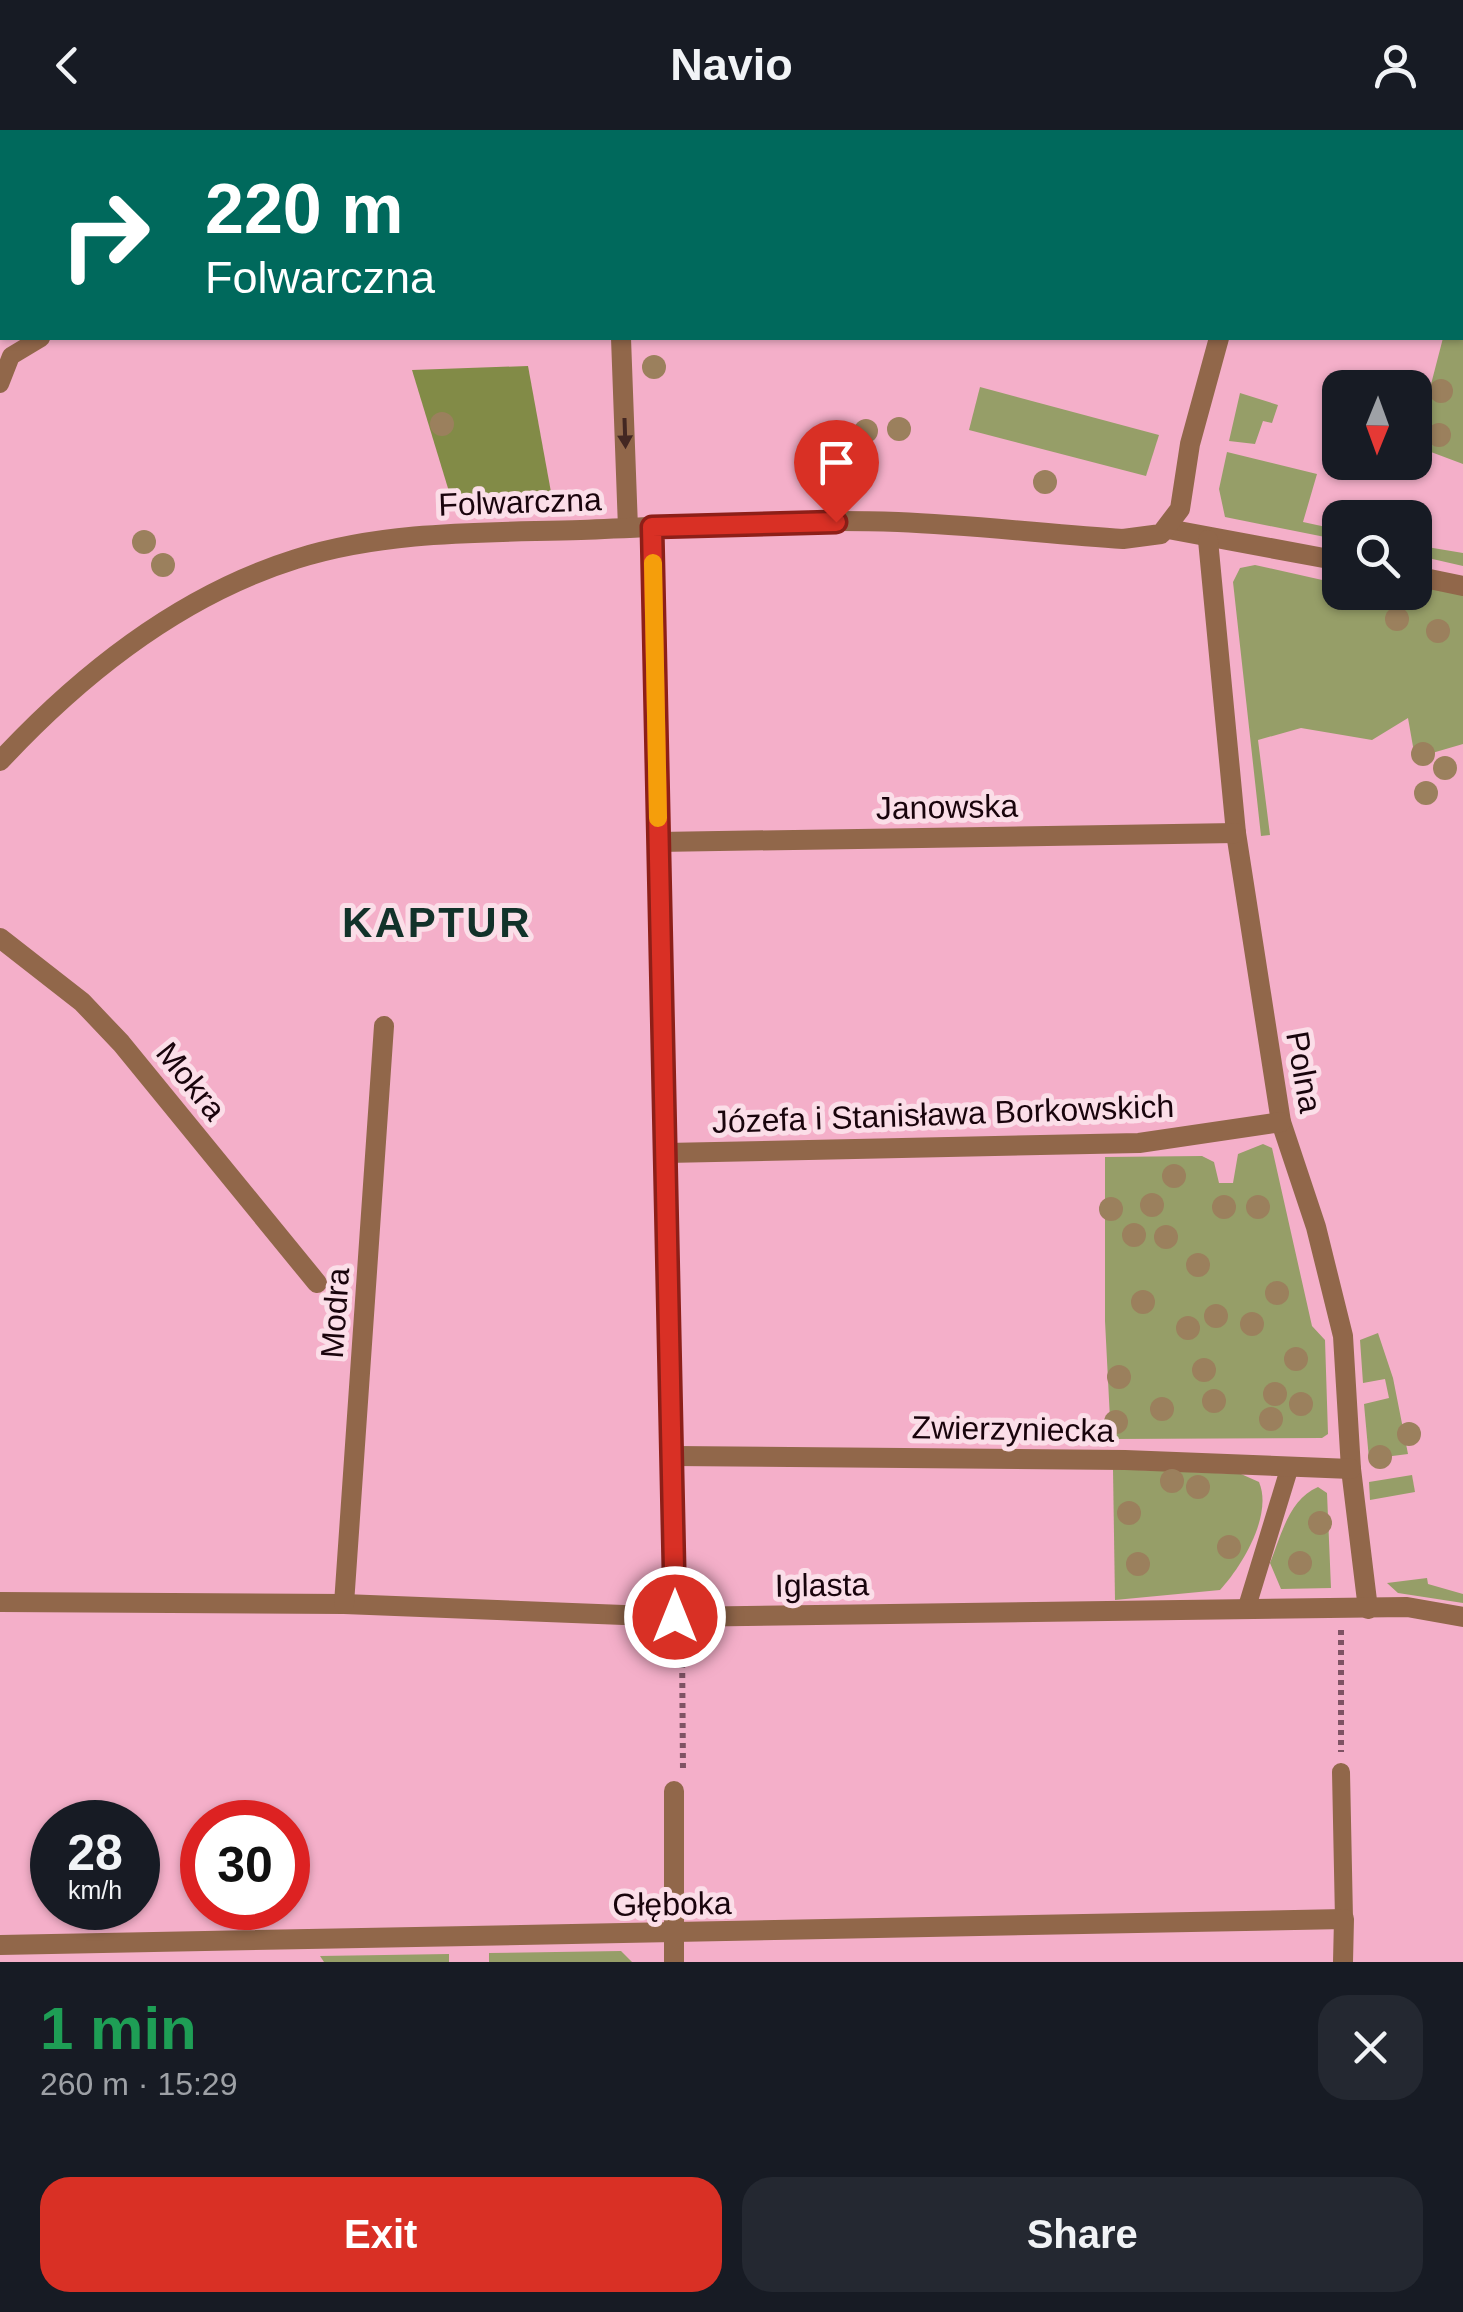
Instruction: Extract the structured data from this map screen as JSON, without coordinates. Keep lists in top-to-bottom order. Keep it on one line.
{"streets":{"street":["Folwarczna","Janowska","Polna","Mokra","Józefa i Stanisława Borkowskich","Modra","Zwierzyniecka","Iglasta","Głęboka"]},"crossings":[["Janowska","Polna"],["Polna","Józefa i Stanisława Borkowskich"],["Polna","Zwierzyniecka"],["Polna","Iglasta"],["Modra","Iglasta"]],"districts":["KAPTUR"],"north":"bottom","page":{"header":"Navio","turn":["220 m","Folwarczna"],"speed":"28 km/h","limit":"30","heading":["1 min","260 m · 15:29"],"buttons":["Exit","Share"]}}
